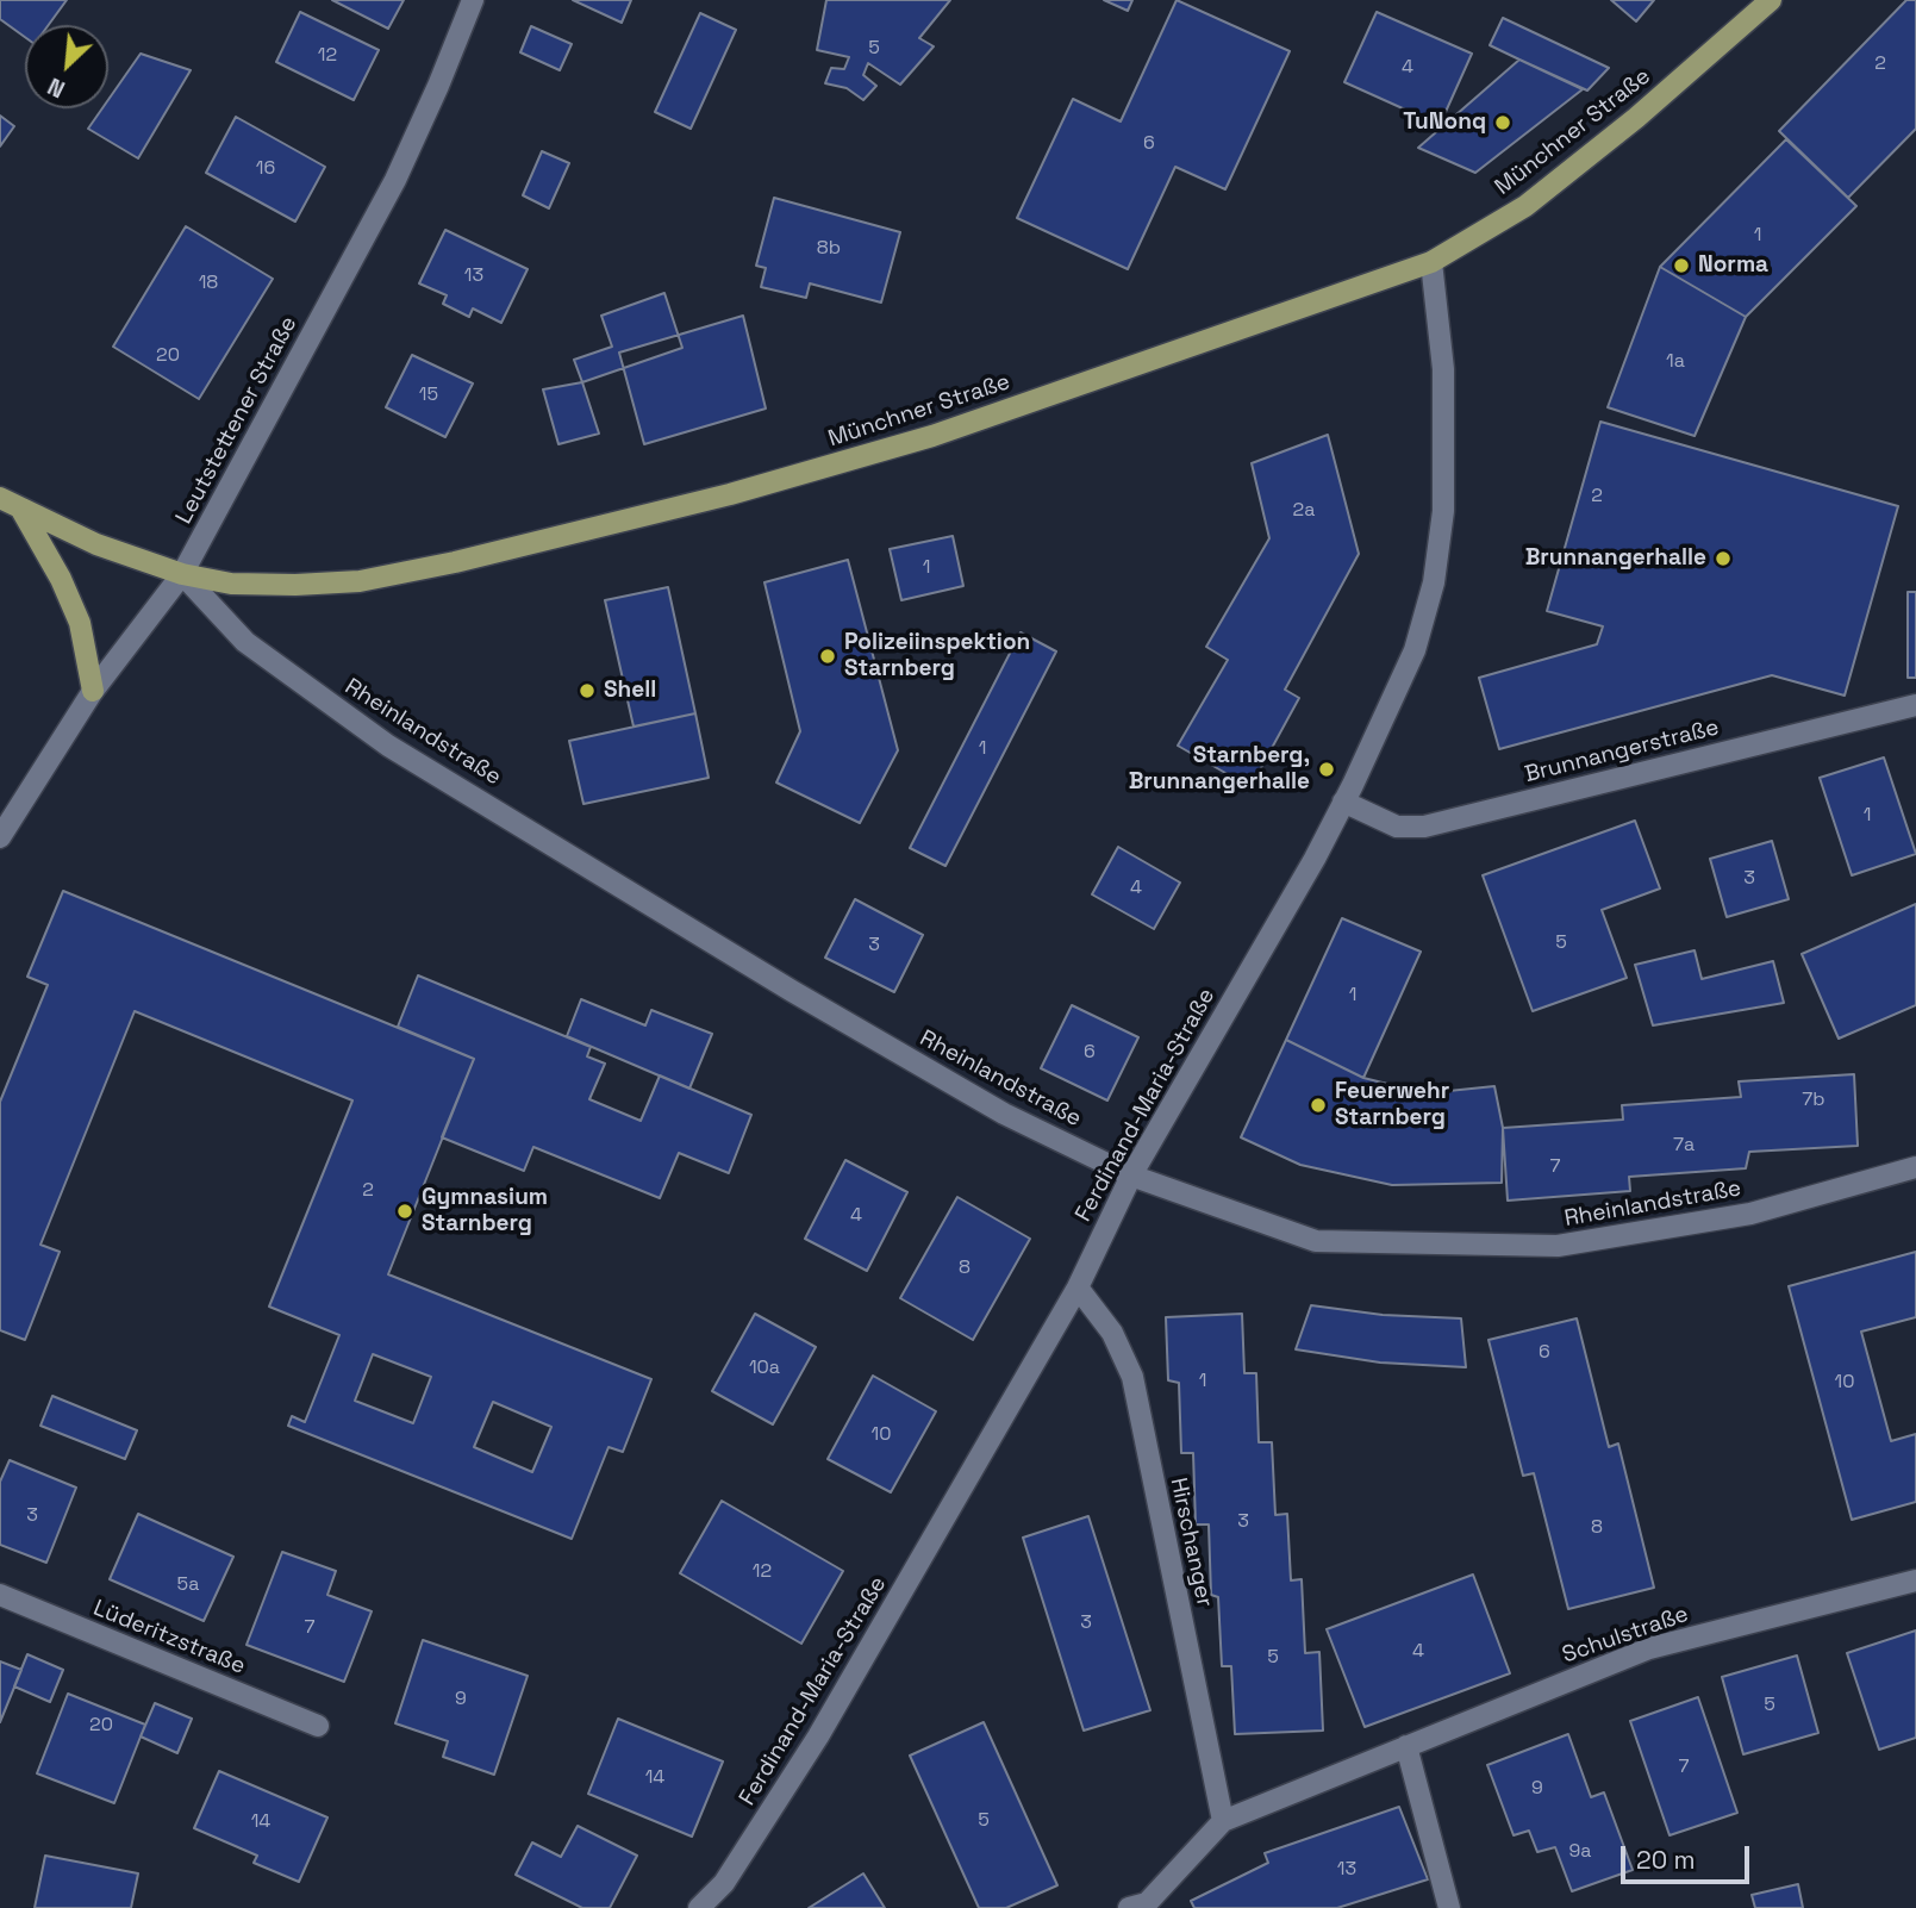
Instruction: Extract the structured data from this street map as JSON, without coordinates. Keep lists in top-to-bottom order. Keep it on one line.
{"streets":{"main road":["Münchner Straße"],"street":["Leutstettener Straße","Rheinlandstraße","Brunnangerstraße","Ferdinand-Maria-Straße","Hirschanger","Schulstraße","Lüderitzstraße"]},"crossings":[["Münchner Straße","Leutstettener Straße"],["Münchner Straße","Rheinlandstraße"],["Münchner Straße","Ferdinand-Maria-Straße"],["Leutstettener Straße","Rheinlandstraße"],["Rheinlandstraße","Ferdinand-Maria-Straße"],["Brunnangerstraße","Ferdinand-Maria-Straße"],["Ferdinand-Maria-Straße","Hirschanger"],["Hirschanger","Schulstraße"]],"places":["TuNonq","Norma","Brunnangerhalle","Polizeiinspektion Starnberg","Shell","Starnberg, Brunnangerhalle","Feuerwehr Starnberg","Gymnasium Starnberg"],"house_numbers":["5","12","2","4","6","16","1","8b","13","18","20","1a","15","2","2a","1","1","1","3","4","5","3","1","6","7b","7a","7","2","4","8","6","10a","1","10","10","3","3","8","12","5a","3","7","4","5","9","5","20","7","14","9","5","14","9a","13"],"scale_bar":"20 m","north":"bottom left"}
